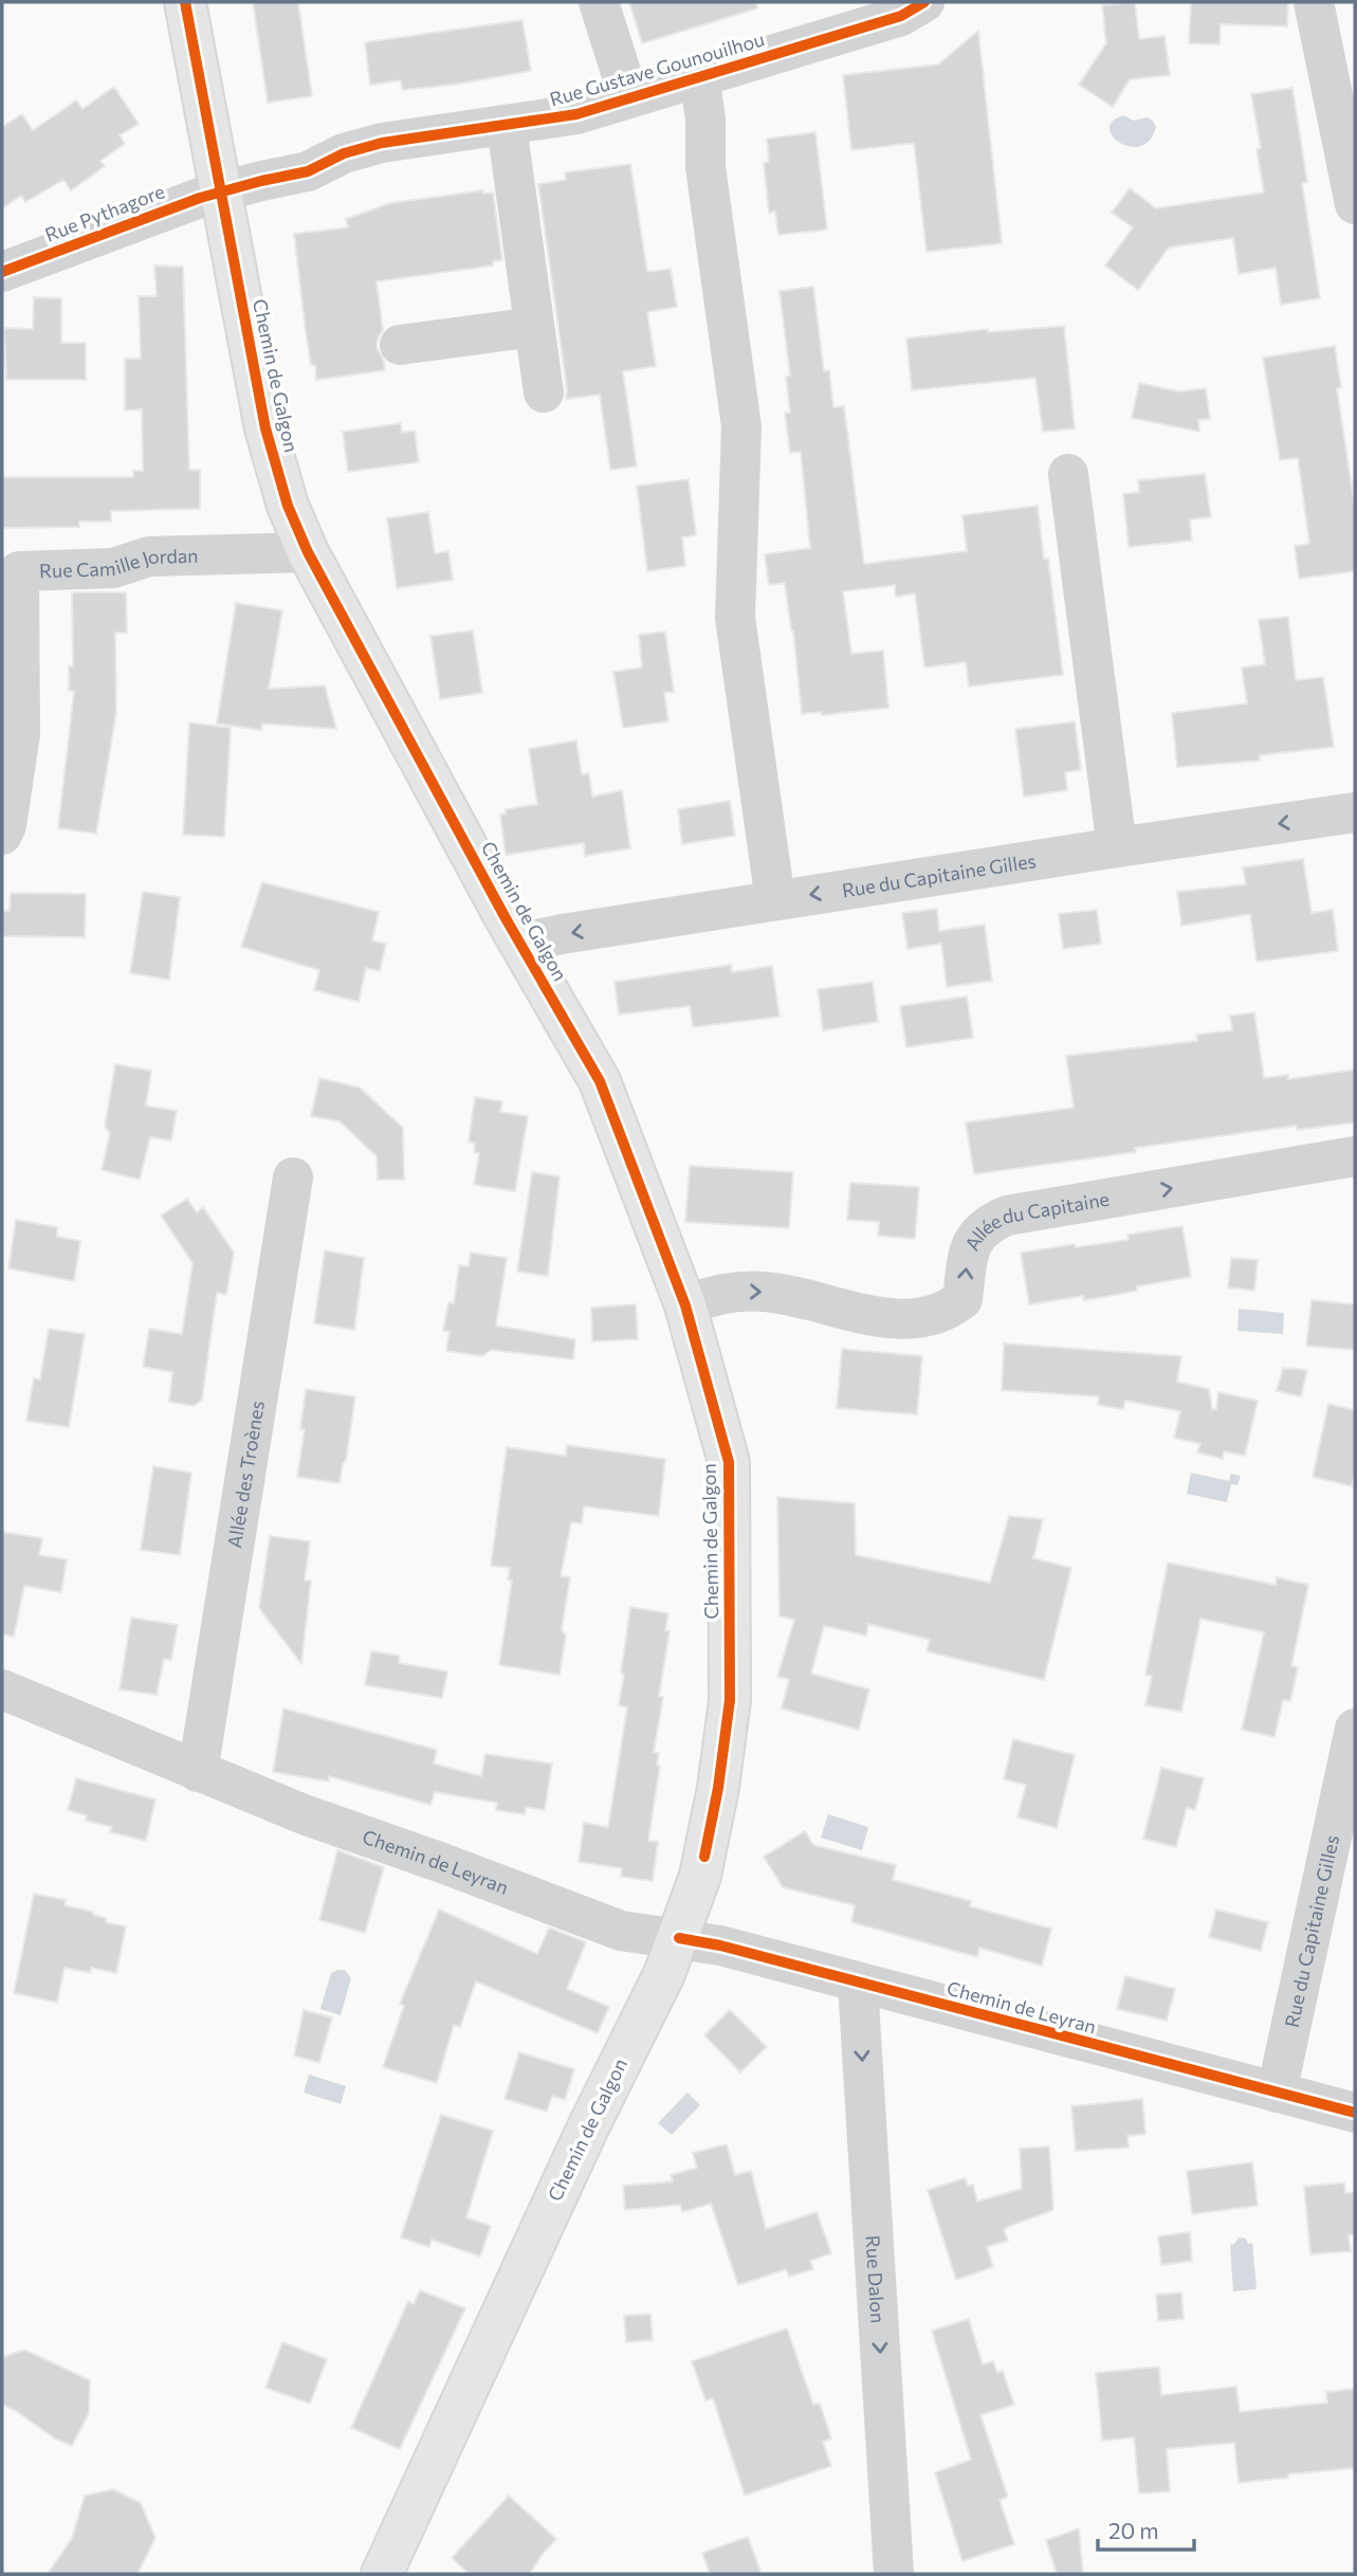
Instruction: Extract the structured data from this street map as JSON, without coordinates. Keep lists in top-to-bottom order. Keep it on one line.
{"streets":{"main road":["Chemin de Galgon"],"street":["Rue Gustave Gounouilhou","Rue Pythagore","Rue Camille Jordan","Rue du Capitaine Gilles","Allée du Capitaine","Allée des Troènes","Chemin de Leyran","Rue Dalon"]},"crossings":[["Rue Gustave Gounouilhou","Rue Pythagore"],["Rue Gustave Gounouilhou","Chemin de Galgon"],["Rue Pythagore","Chemin de Galgon"],["Chemin de Galgon","Rue Camille Jordan"],["Chemin de Galgon","Rue du Capitaine Gilles"],["Chemin de Galgon","Allée du Capitaine"],["Chemin de Galgon","Chemin de Leyran"],["Rue du Capitaine Gilles","Chemin de Leyran"],["Allée des Troènes","Chemin de Leyran"],["Chemin de Leyran","Rue Dalon"]],"one_way":["Rue du Capitaine Gilles","Allée du Capitaine","Rue Dalon"],"scale_bar":"20 m"}
